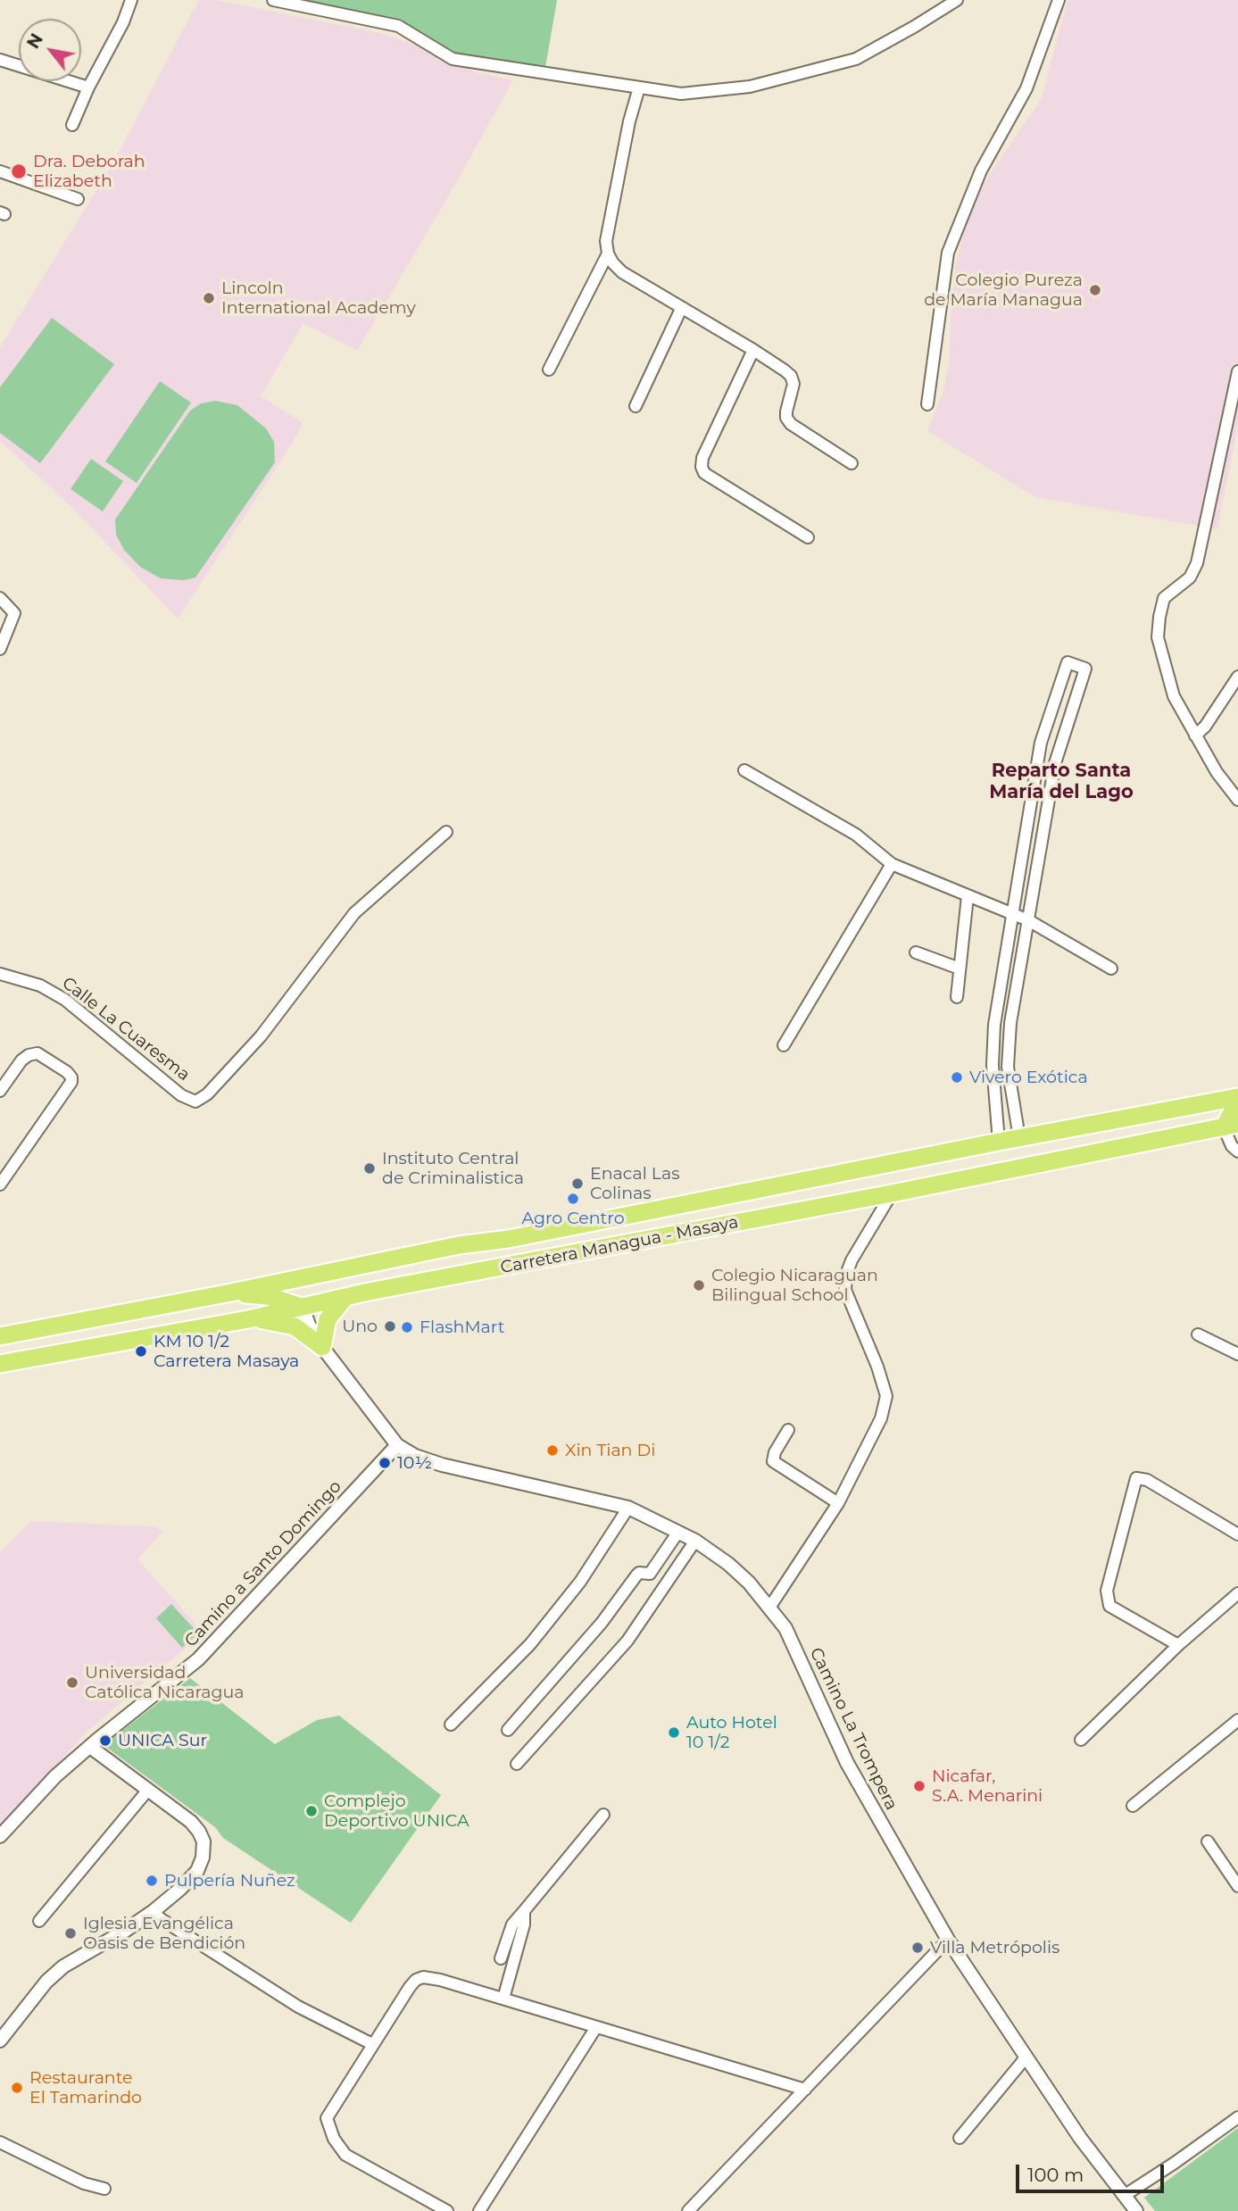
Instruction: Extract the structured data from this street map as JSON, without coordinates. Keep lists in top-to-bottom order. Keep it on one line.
{"streets":{"highway":["Carretera Managua - Masaya"],"street":["Calle La Cuaresma","Camino a Santo Domingo","Camino La Trompera"]},"crossings":[["Camino a Santo Domingo","Camino La Trompera"]],"districts":["Reparto Santa María del Lago"],"places":["Dra. Deborah Elizabeth","Colegio Pureza de María Managua","Lincoln International Academy","Vivero Exótica","Instituto Central de Criminalistica","Enacal Las Colinas","Agro Centro","Colegio Nicaraguan Bilingual School","Uno","FlashMart","KM 10 1/2 Carretera Masaya","Xin Tian Di","10½","Universidad Católica Nicaragua","Auto Hotel 10 1/2","UNICA Sur","Nicafar, S.A. Menarini","Complejo Deportivo UNICA","Pulpería Nuñez","Iglesia Evangélica Oasis de Bendición","Villa Metrópolis","Restaurante El Tamarindo"],"scale_bar":"100 m","north":"top left"}
